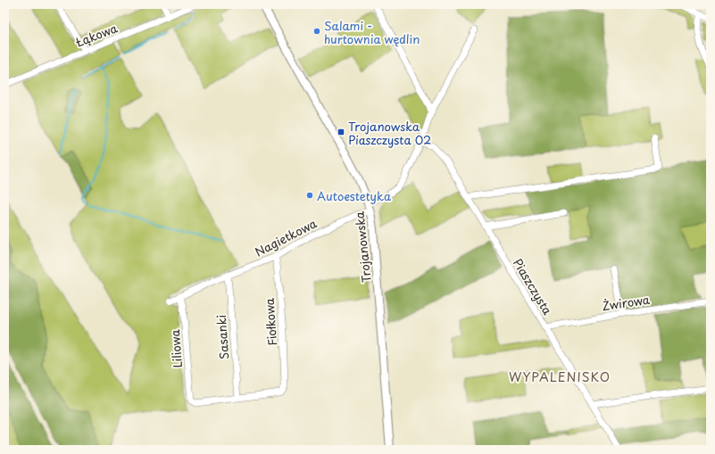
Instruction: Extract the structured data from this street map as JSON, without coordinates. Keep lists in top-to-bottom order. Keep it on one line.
{"streets":{"street":["Łąkowa","Nagietkowa","Trojanowska","Piaszczysta","Żwirowa","Fiołkowa","Sasanki","Liliowa"]},"crossings":[["Nagietkowa","Trojanowska"],["Nagietkowa","Fiołkowa"],["Nagietkowa","Sasanki"],["Nagietkowa","Liliowa"],["Piaszczysta","Żwirowa"],["Fiołkowa","Sasanki"],["Fiołkowa","Liliowa"],["Sasanki","Liliowa"]],"districts":["WYPALENISKO"],"places":{"other":["Salami - hurtownia wędlin","Autoestetyka"],"transit":["Trojanowska Piaszczysta 02"]}}
